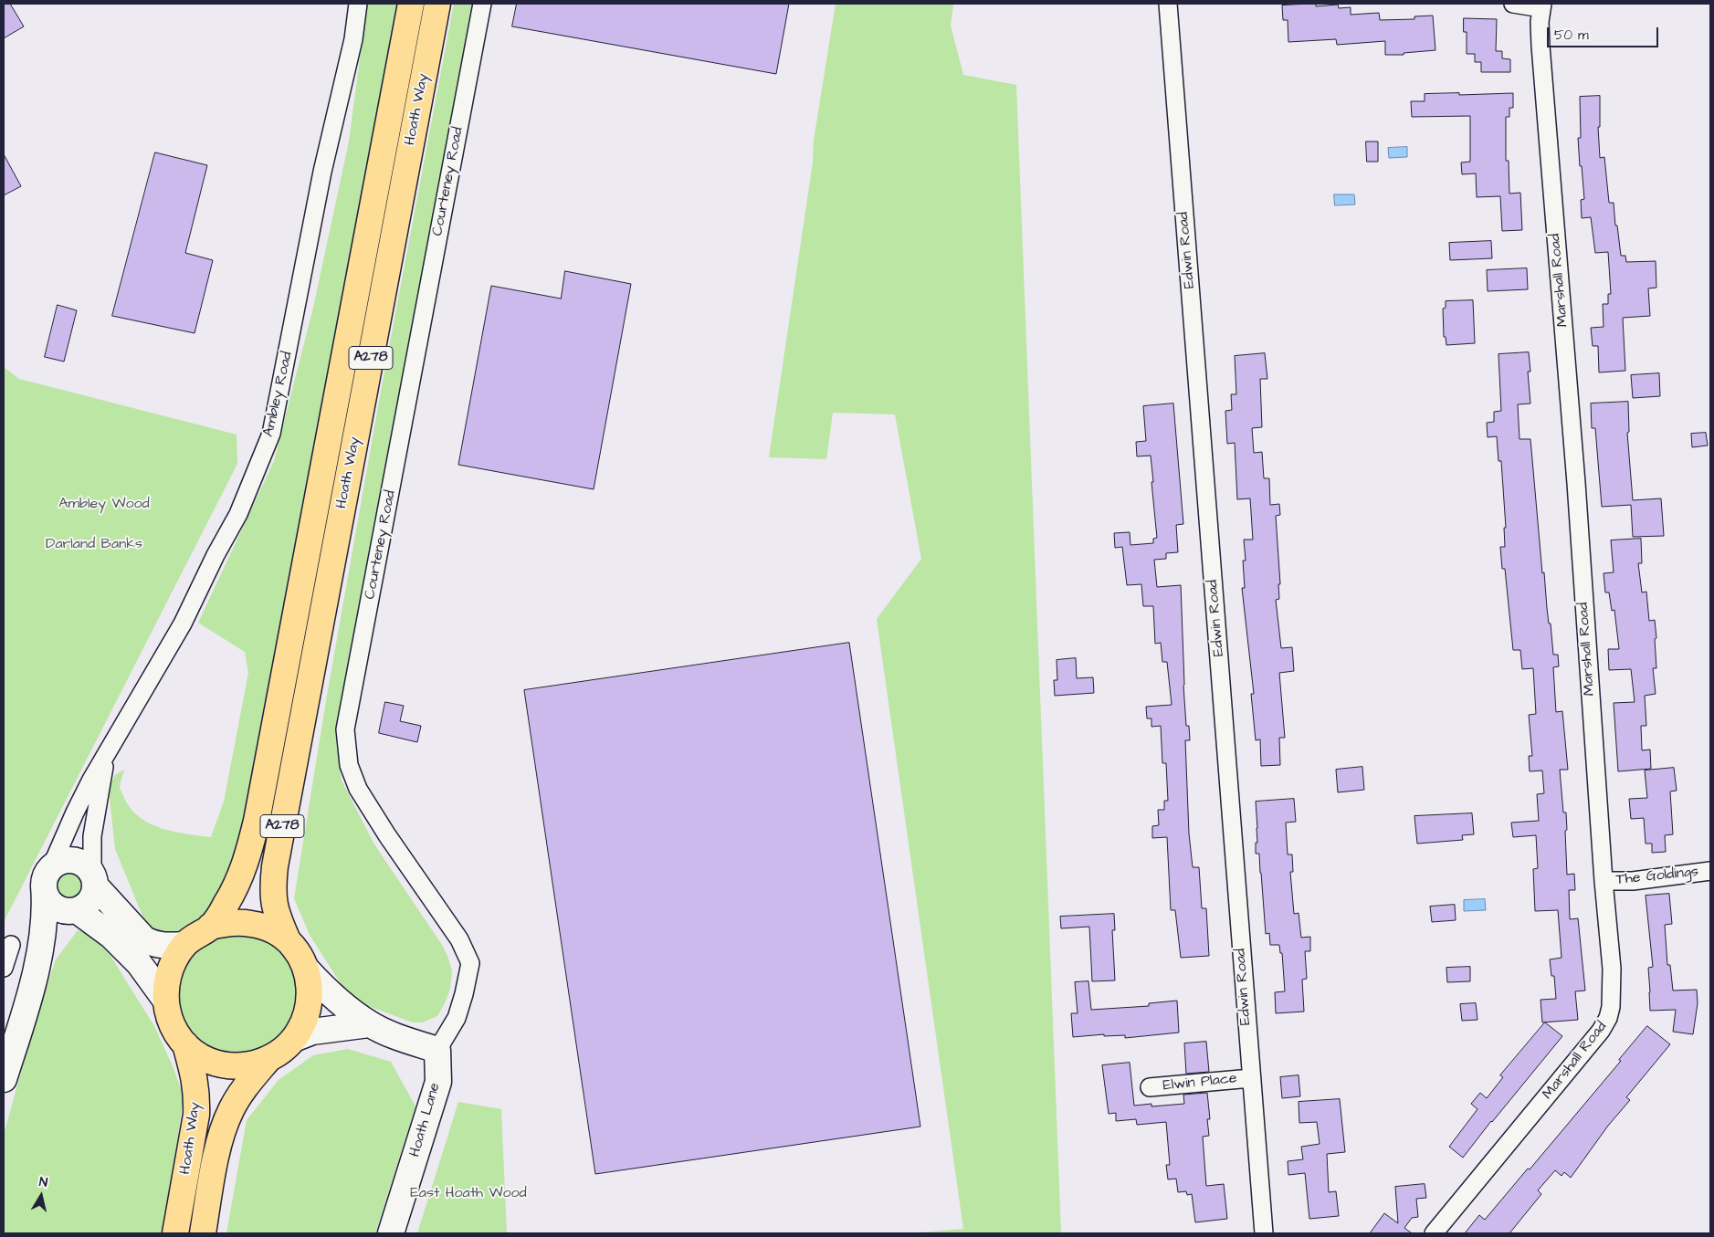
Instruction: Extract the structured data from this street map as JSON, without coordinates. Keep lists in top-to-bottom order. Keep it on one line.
{"streets":{"main road":["Hoath Way","A278"],"street":["Courteney Road","Edwin Road","Marshall Road","Ambley Road","The Goldings","Elwin Place","Hoath Lane"]},"crossings":[["Courteney Road","Hoath Lane"],["Edwin Road","Elwin Place"],["Marshall Road","The Goldings"]],"parks":["Ambley Wood","Darland Banks","East Hoath Wood"],"scale_bar":"50 m","north":"top"}
